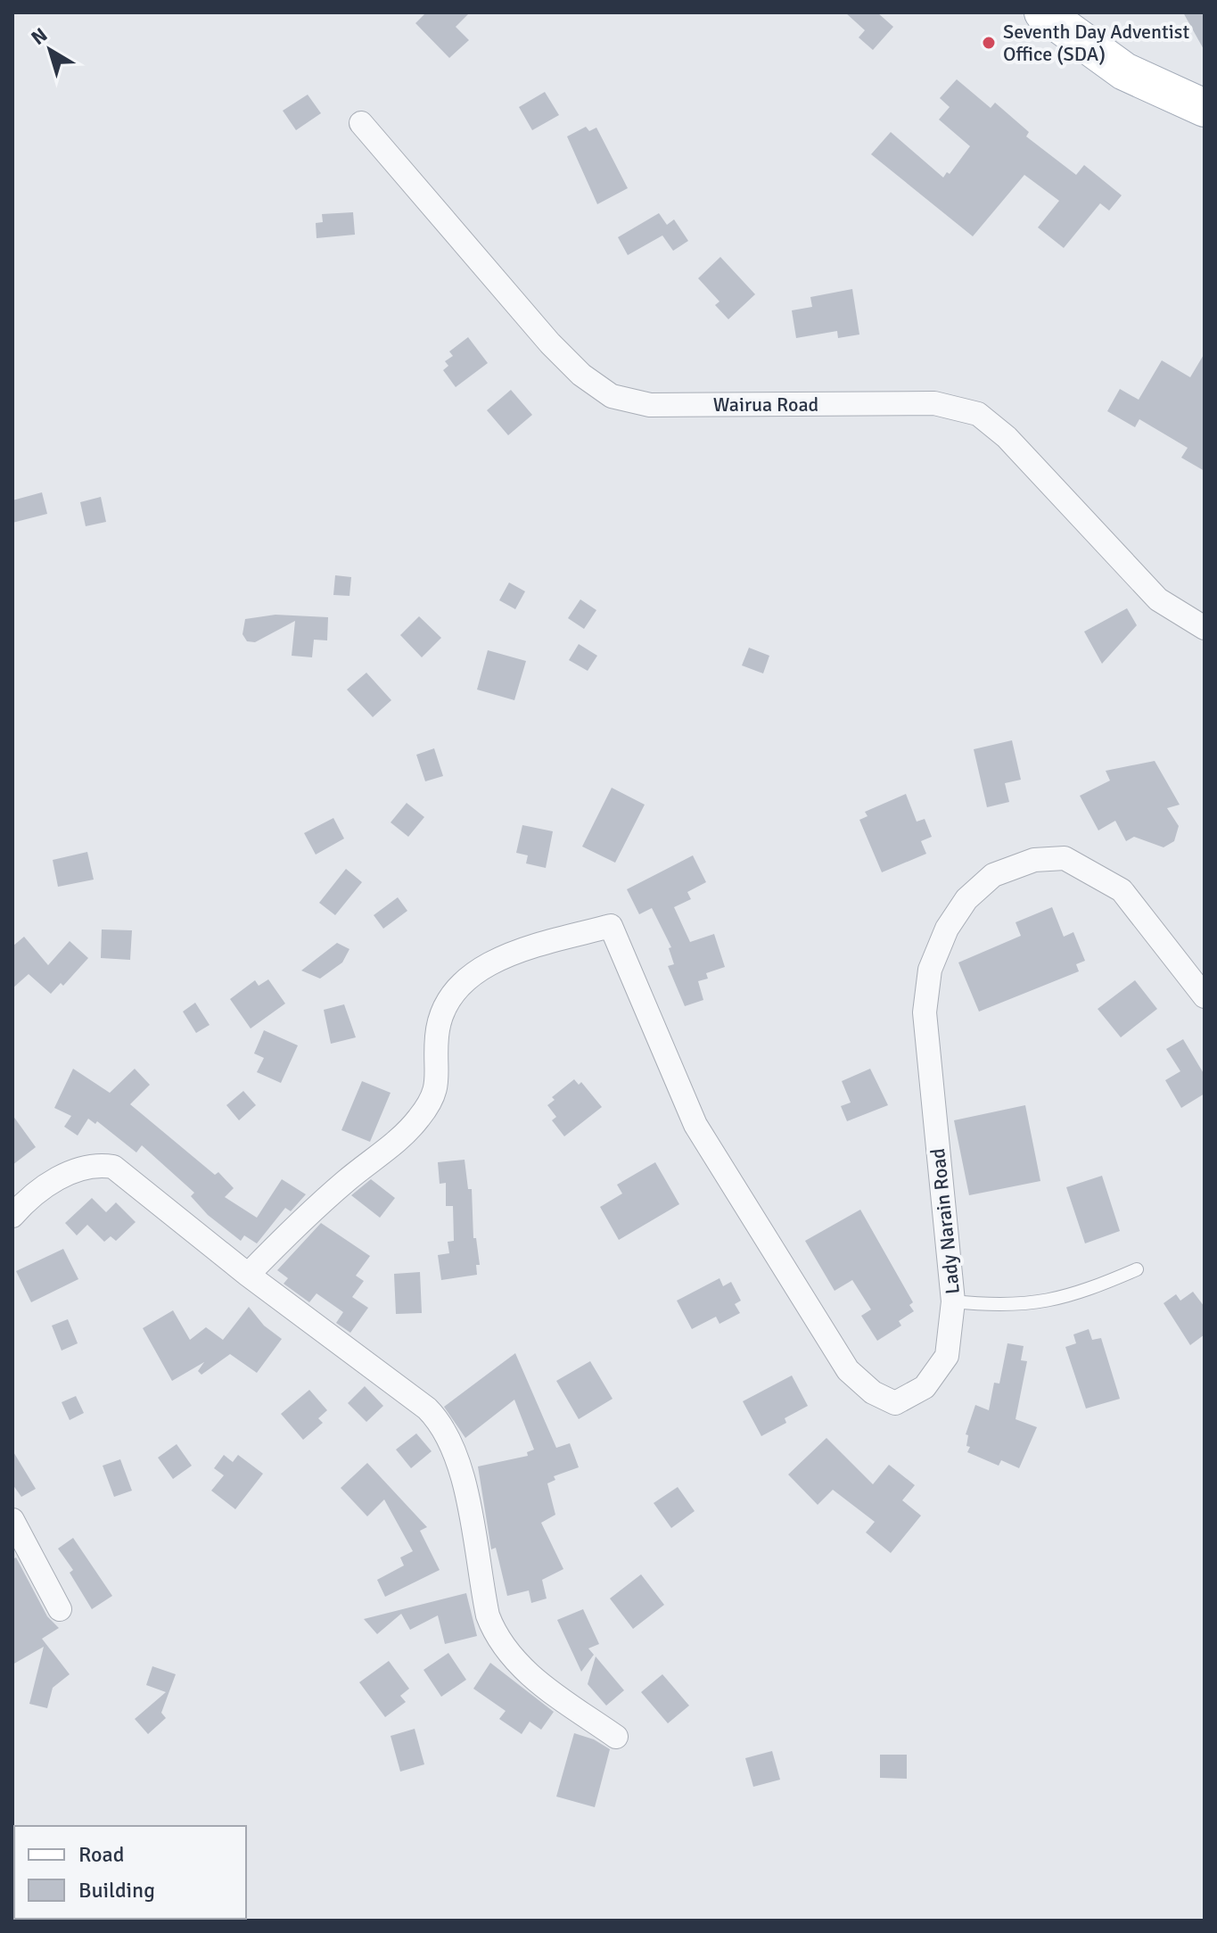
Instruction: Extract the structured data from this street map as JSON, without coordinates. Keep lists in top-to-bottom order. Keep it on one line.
{"streets":{"street":["Wairua Road","Lady Narain Road"]},"places":["Seventh Day Adventist Office (SDA)"],"legend":["Road","Building"],"north":"top left"}
